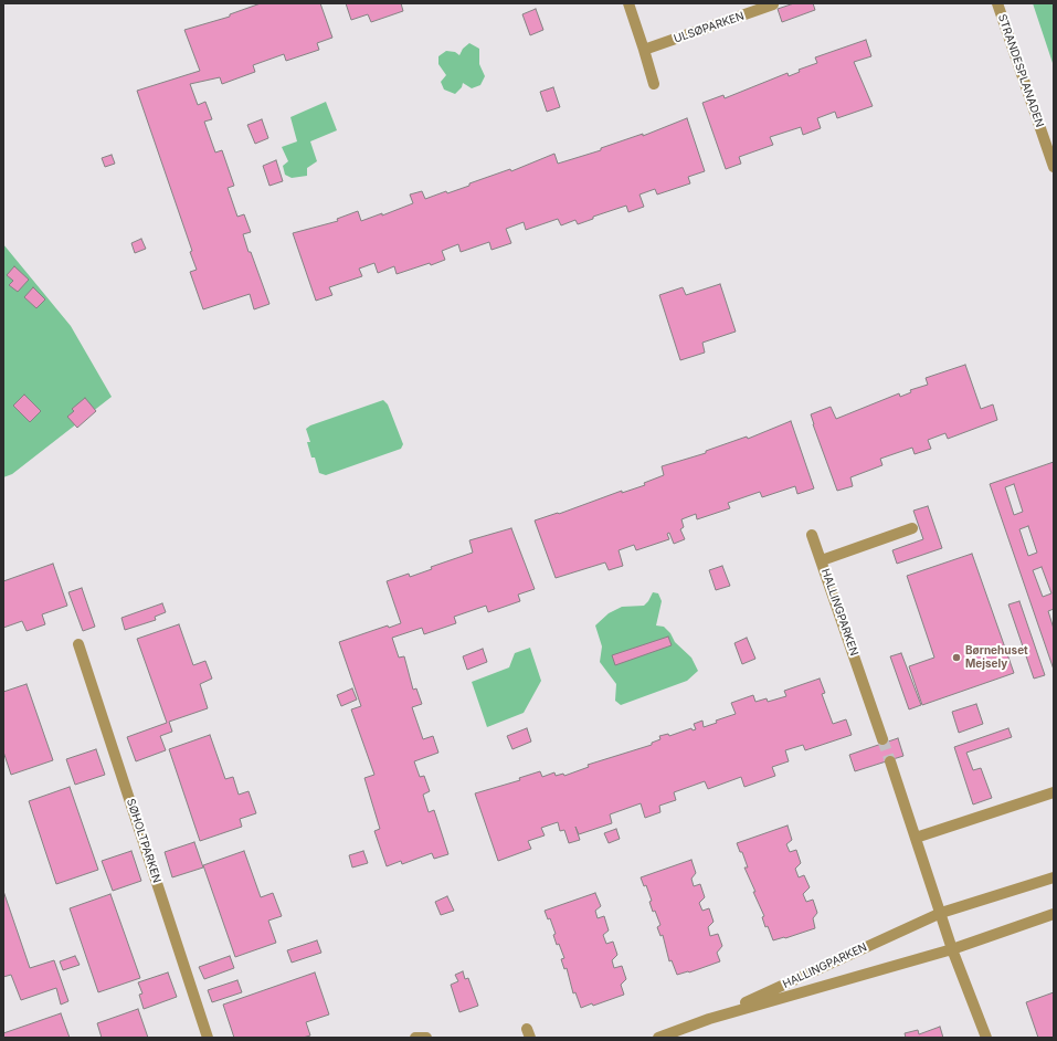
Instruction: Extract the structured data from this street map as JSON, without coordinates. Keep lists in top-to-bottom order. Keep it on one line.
{"streets":{"street":["ULSØPARKEN","STRANDESPLANADEN","HALLINGPARKEN","SØHOLTPARKEN"]},"places":["Børnehuset Mejsely"]}
